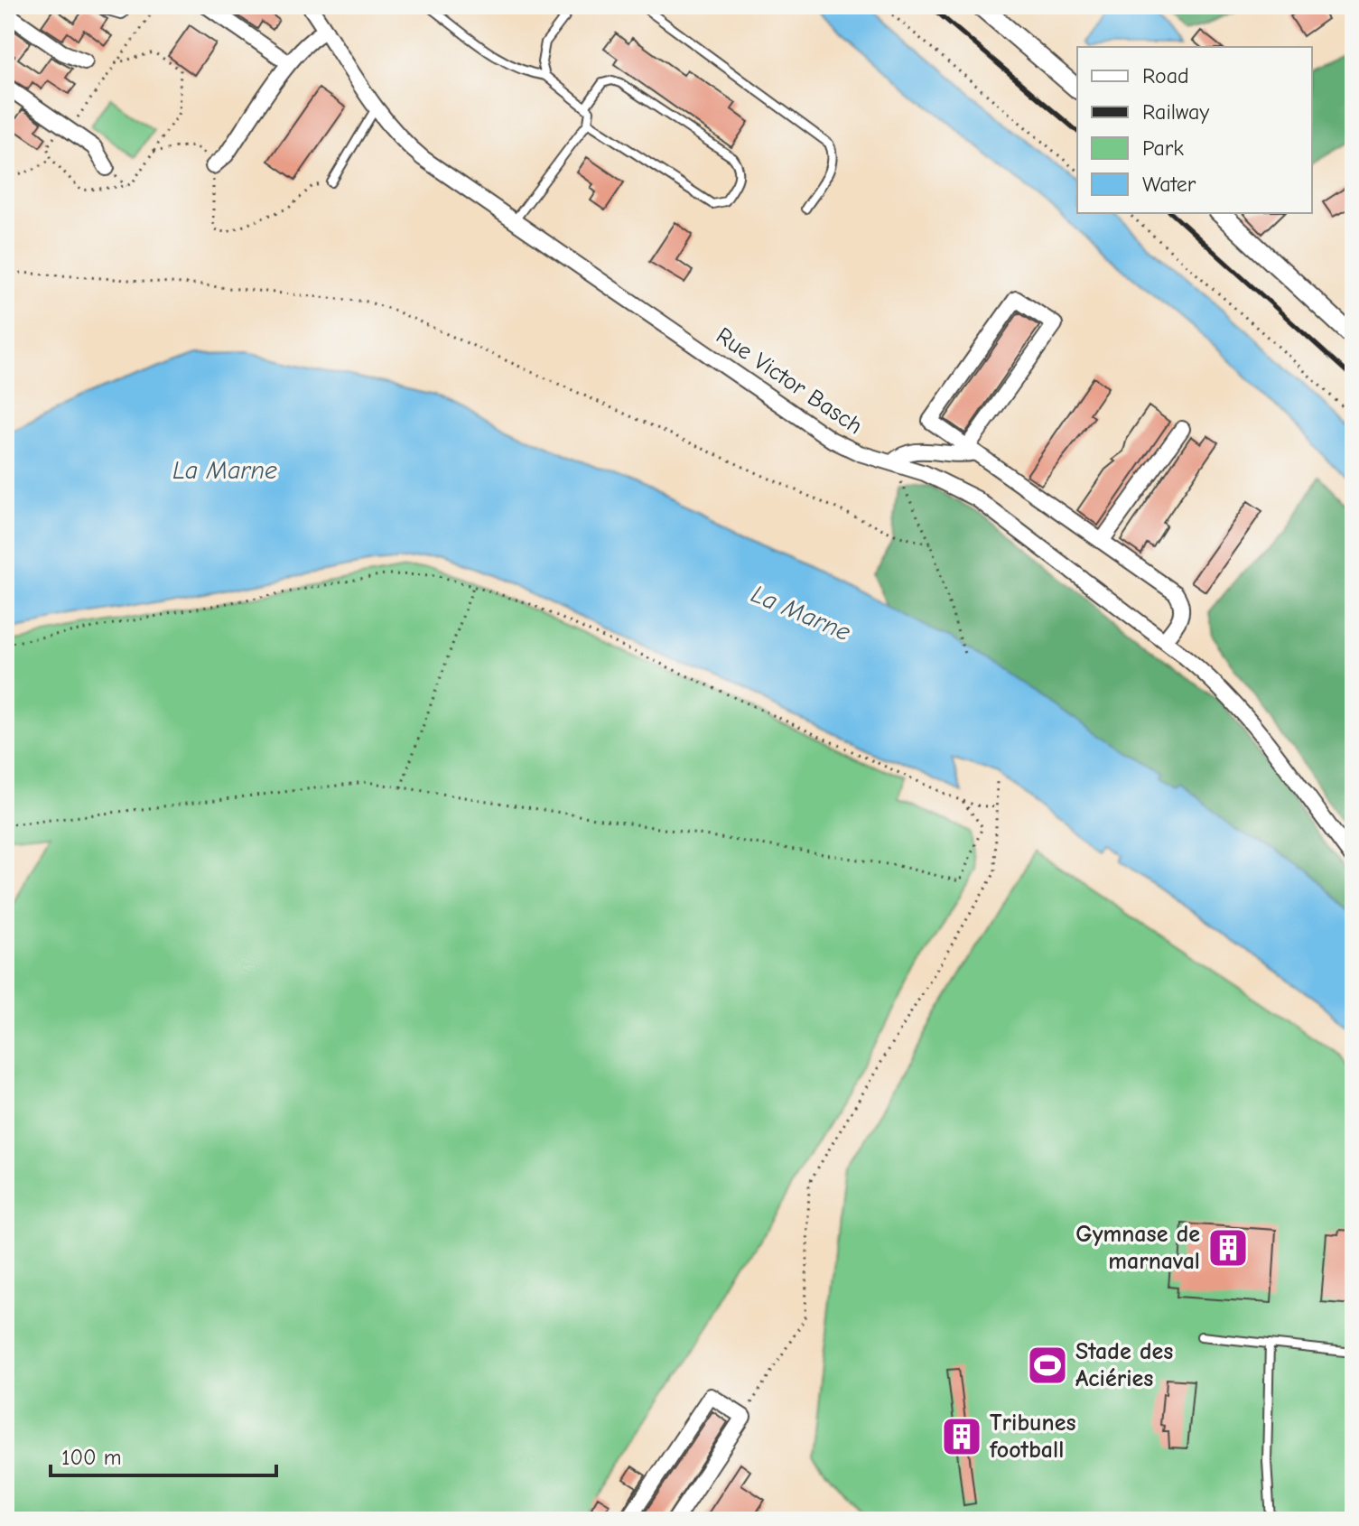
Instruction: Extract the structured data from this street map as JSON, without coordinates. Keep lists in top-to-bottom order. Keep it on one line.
{"streets":{"street":["Rue Victor Basch"]},"water":["La Marne"],"places":{"building":["Gymnase de marnaval","Tribunes football"],"sports":["Stade des Aciéries"]},"legend":["Road","Railway","Park","Water"],"scale_bar":"100 m"}
